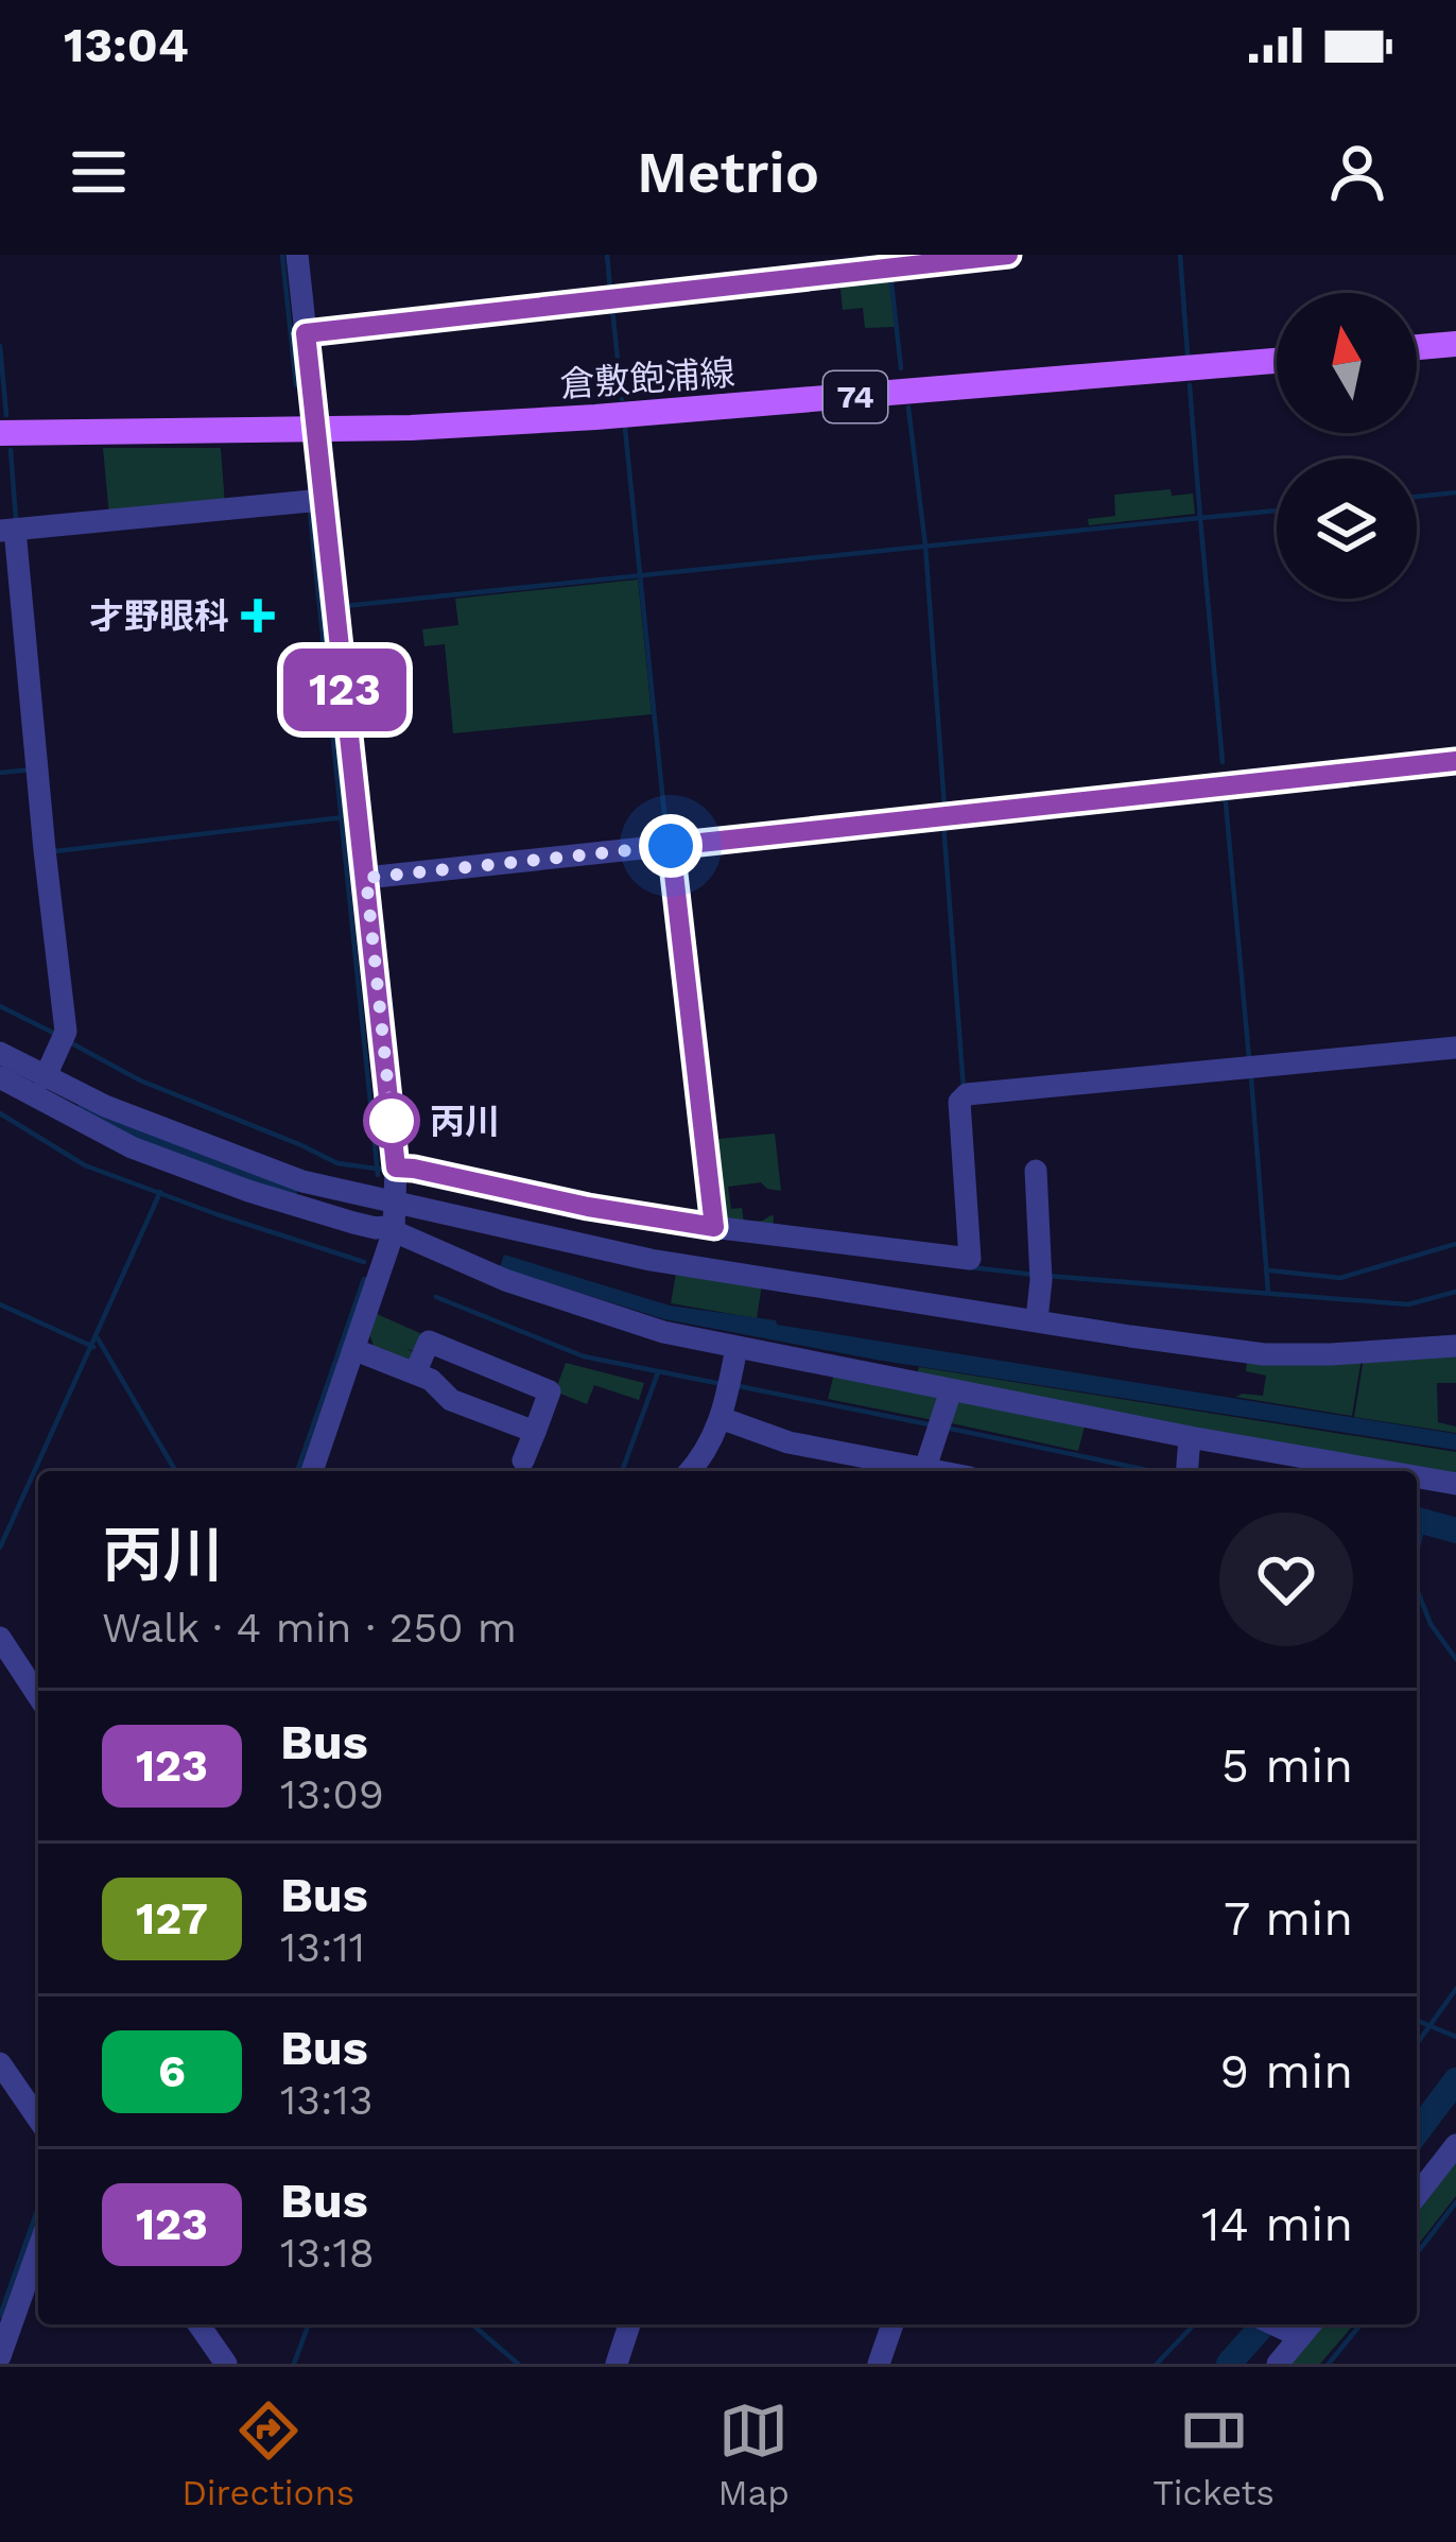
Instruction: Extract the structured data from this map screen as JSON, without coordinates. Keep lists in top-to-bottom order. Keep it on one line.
{"streets":{"main road":["倉敷飽浦線","74"]},"places":{"health":["才野眼科"],"other":["丙川"]},"lines":["bus line 123"],"north":"top","page":{"status":"13:04","header":"Metrio","on_map":"123","heading":["丙川","Walk · 4 min · 250 m"],"list":[{"mark":"123","name":"Bus","note":"13:09","value":"5 min"},{"mark":"127","name":"Bus","note":"13:11","value":"7 min"},{"mark":"6","name":"Bus","note":"13:13","value":"9 min"},{"mark":"123","name":"Bus","note":"13:18","value":"14 min"}],"tabs":["Directions","Map","Tickets"]}}
